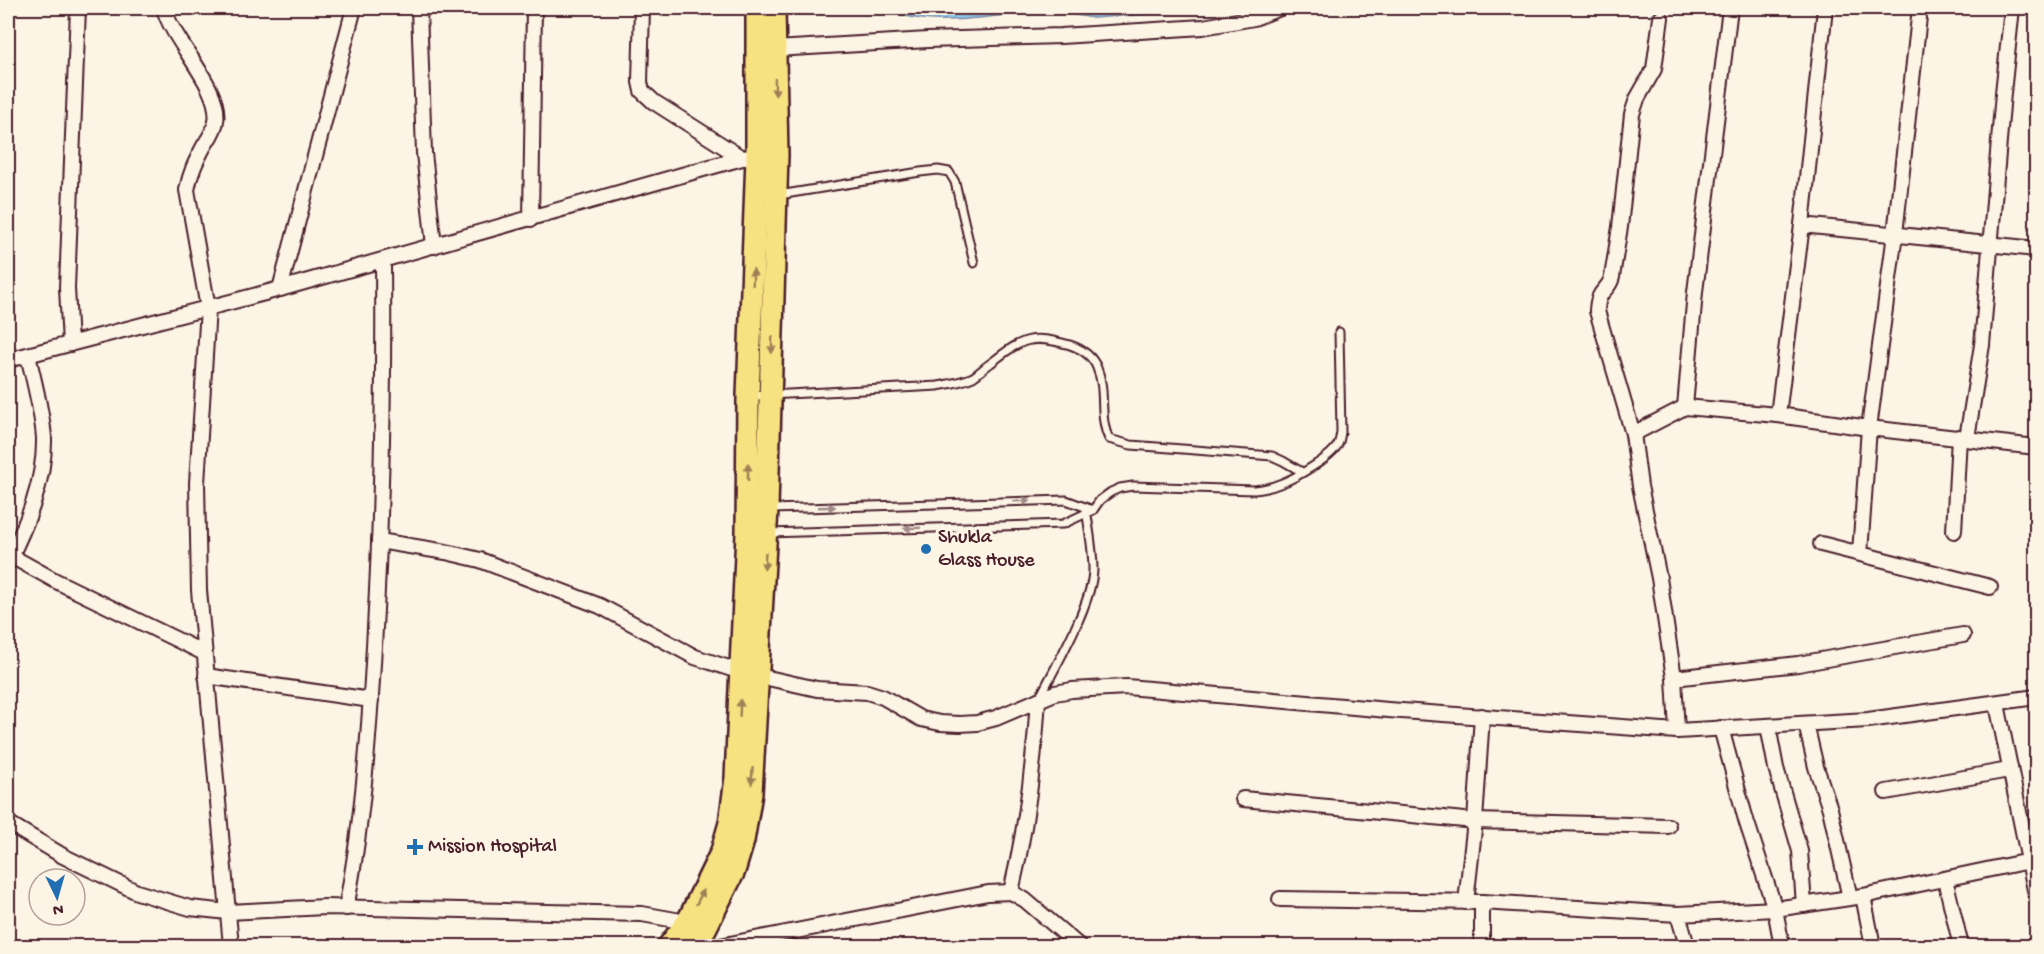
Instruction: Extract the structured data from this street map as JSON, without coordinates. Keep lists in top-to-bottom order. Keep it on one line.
{"places":{"other":["Shukla Glass House"],"health":["Mission Hospital"]},"north":"bottom"}
